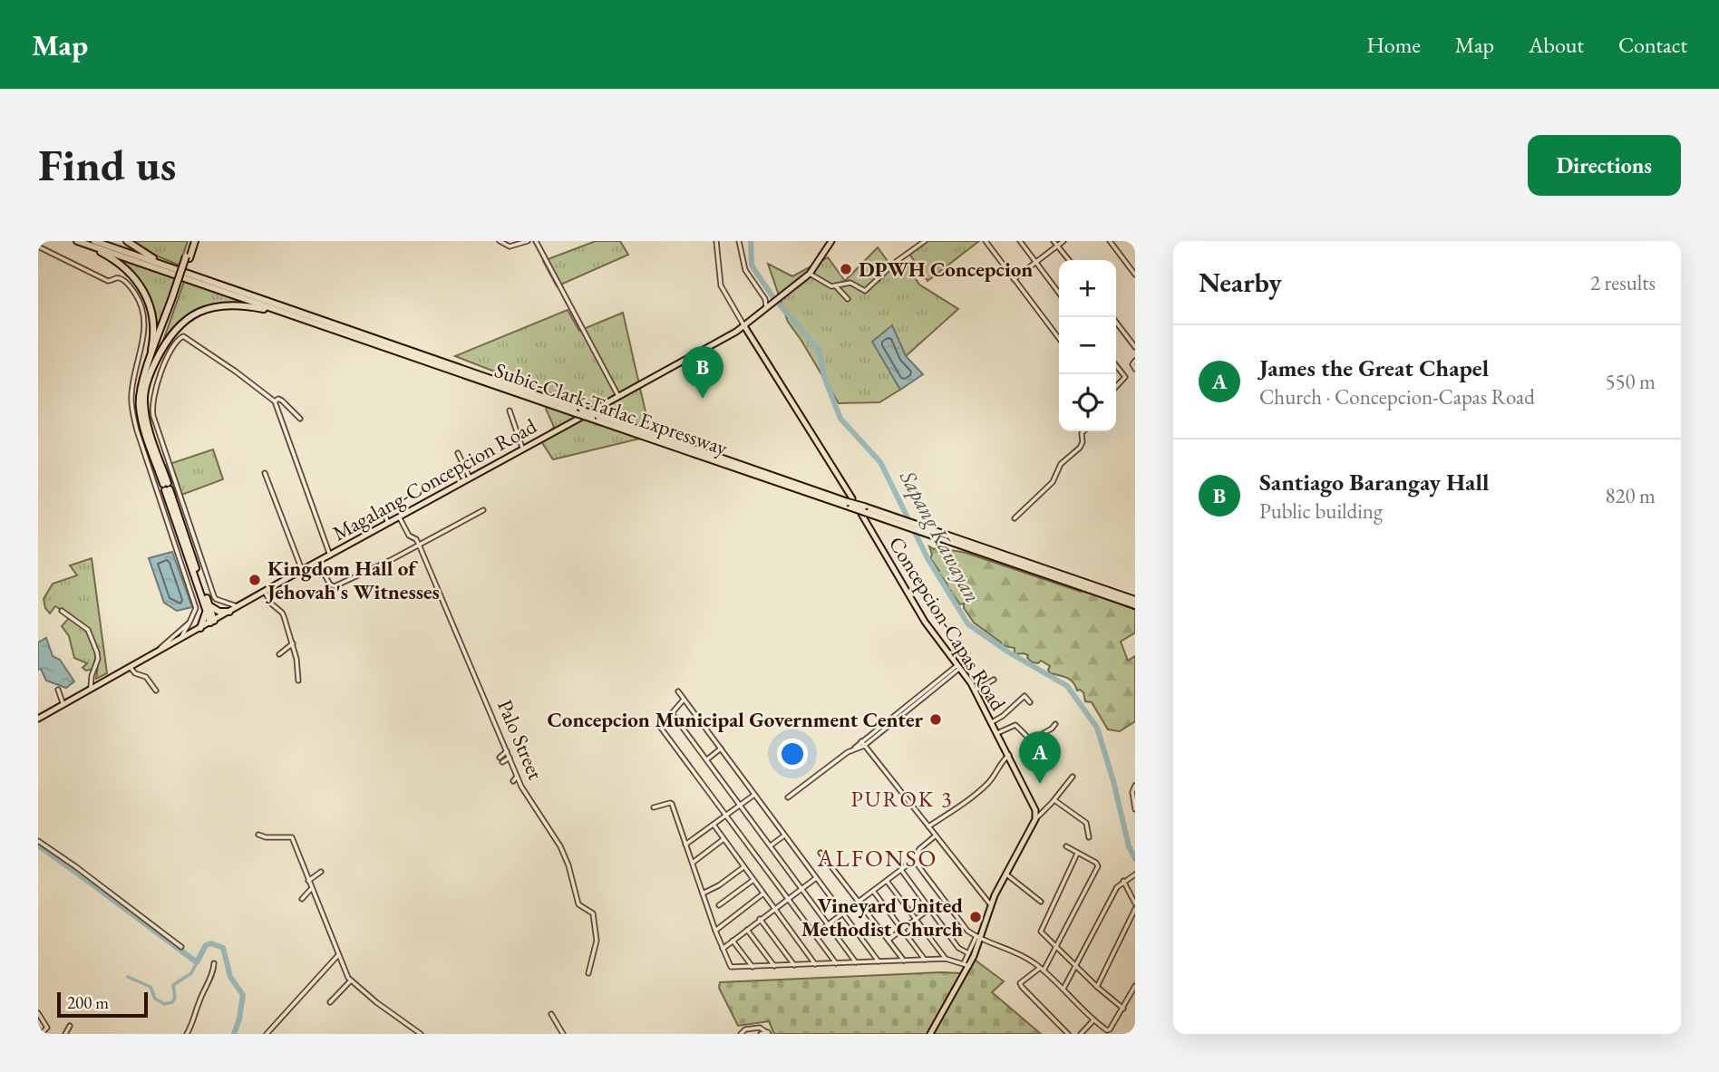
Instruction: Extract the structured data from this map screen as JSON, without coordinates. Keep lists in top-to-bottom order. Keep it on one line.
{"streets":{"highway":["Subic-Clark-Tarlac Expressway"],"main road":["Magalang-Concepcion Road","Concepcion-Capas Road"],"street":["Palo Street"]},"crossings":[["Subic-Clark-Tarlac Expressway","Magalang-Concepcion Road"],["Subic-Clark-Tarlac Expressway","Concepcion-Capas Road"],["Magalang-Concepcion Road","Palo Street"]],"districts":["PUROK 3","ALFONSO"],"water":["Sapang Kawayan"],"places":["DPWH Concepcion","Kingdom Hall of Jehovah's Witnesses","Concepcion Municipal Government Center","Vineyard United Methodist Church"],"scale_bar":"200 m","page":{"header":"Map","nav":["Home","Map","About","Contact"],"buttons":"Directions","title":"Find us","heading":["Nearby","2 results"],"map_buttons":["+","−"],"list":[{"mark":"A","name":"James the Great Chapel","note":"Church · Concepcion-Capas Road","value":"550 m"},{"mark":"B","name":"Santiago Barangay Hall","note":"Public building","value":"820 m"}],"pins":["B","A"],"scale":"200 m"}}
